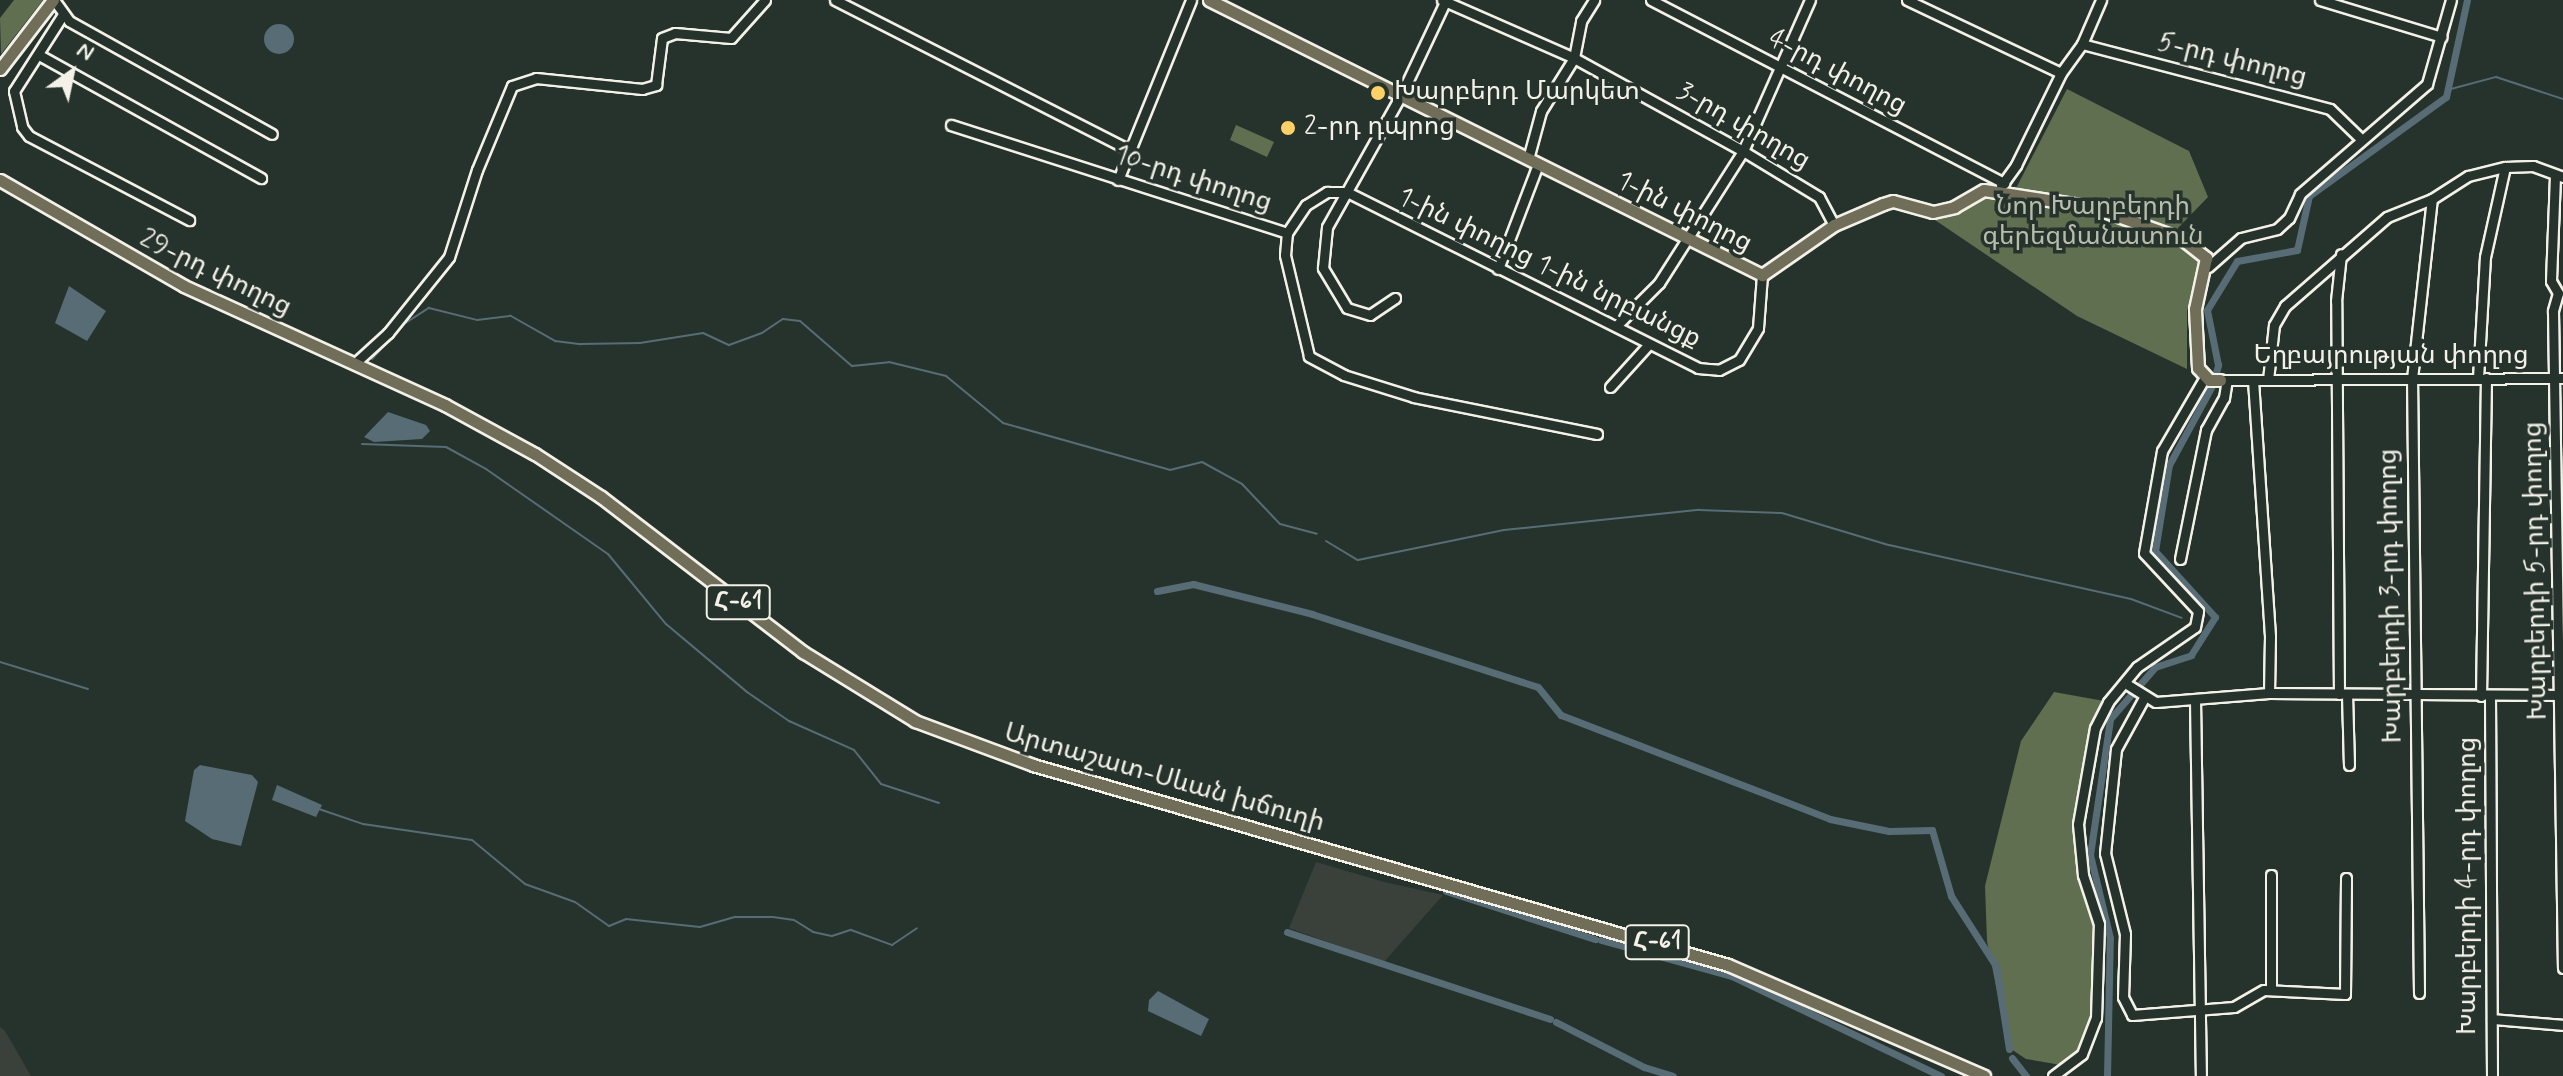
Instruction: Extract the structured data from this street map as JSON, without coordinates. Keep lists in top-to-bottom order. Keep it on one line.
{"streets":{"main road":["1-ին փողոց","29-րդ փողոց","Հ-61","Արտաշատ-Սևան խճուղի"],"street":["5-րդ փողոց","4-րդ փողոց","3-րդ փողոց","10-րդ փողոց","1-ին փողոց 1-ին նրբանցք","Եղբայրության փողոց","Խարբերդի 5-րդ փողոց","Խարբերդի 3-րդ փողոց","Խարբերդի 4-րդ փողոց"]},"crossings":[["4-րդ փողոց","1-ին փողոց"],["3-րդ փողոց","1-ին փողոց"],["1-ին փողոց","1-ին փողոց 1-ին նրբանցք"],["29-րդ փողոց","Արտաշատ-Սևան խճուղի"],["Եղբայրության փողոց","Խարբերդի 5-րդ փողոց"],["Եղբայրության փողոց","Խարբերդի 3-րդ փողոց"],["Եղբայրության փողոց","Խարբերդի 4-րդ փողոց"]],"parks":["Նոր Խարբերդի գերեզմանատուն"],"places":["Խարբերդ Մարկետ","2-րդ դպրոց"],"north":"top right"}
